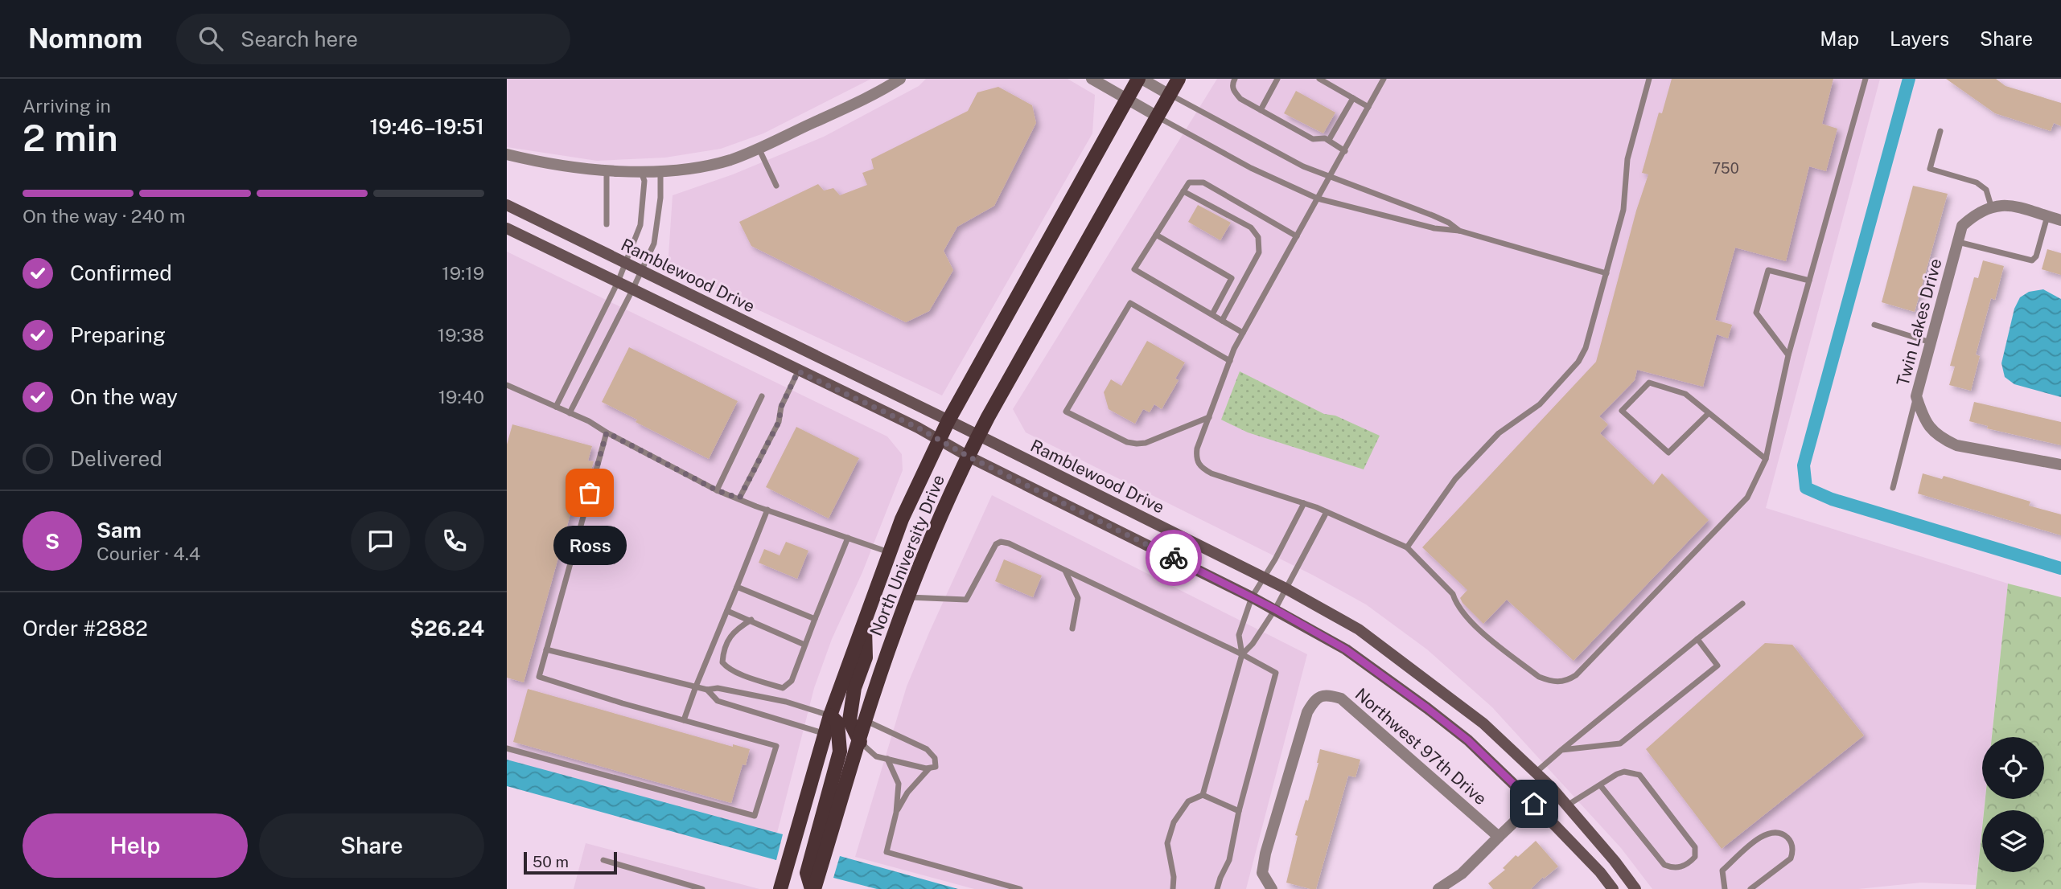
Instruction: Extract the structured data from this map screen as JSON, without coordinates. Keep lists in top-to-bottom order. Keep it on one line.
{"streets":{"main road":["North University Drive"],"street":["Ramblewood Drive","Twin Lakes Drive","Northwest 97th Drive"]},"crossings":[["Ramblewood Drive","North University Drive"]],"places":["Ross"],"house_numbers":["750"],"scale_bar":"50 m","page":{"header":"Nomnom","search":"Search here","nav":["Map","Layers","Share"],"heading":["2 min","Arriving in","19:46–19:51"],"panel":["Sam","Courier · 4.4","Order #2882","$26.24"],"bar":"On the way · 240 m","list":[["Confirmed","19:19"],["Preparing","19:38"],["On the way","19:40"],"Delivered"],"round":"S","bubble":"Ross","buttons":["Help","Share"],"scale":"50 m"}}
